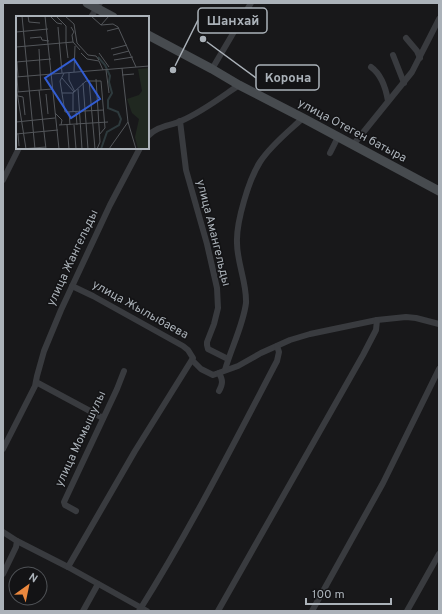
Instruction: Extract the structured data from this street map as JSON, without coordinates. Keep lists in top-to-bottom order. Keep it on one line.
{"streets":{"main road":["улица Отеген батыра"],"street":["улица Амангельды","улица Жангельды","улица Жылыбаева","улица Момышулы"]},"crossings":[["улица Жангельды","улица Жылыбаева"]],"places":["Корона","Шанхай"],"scale_bar":"100 m","north":"top right"}
